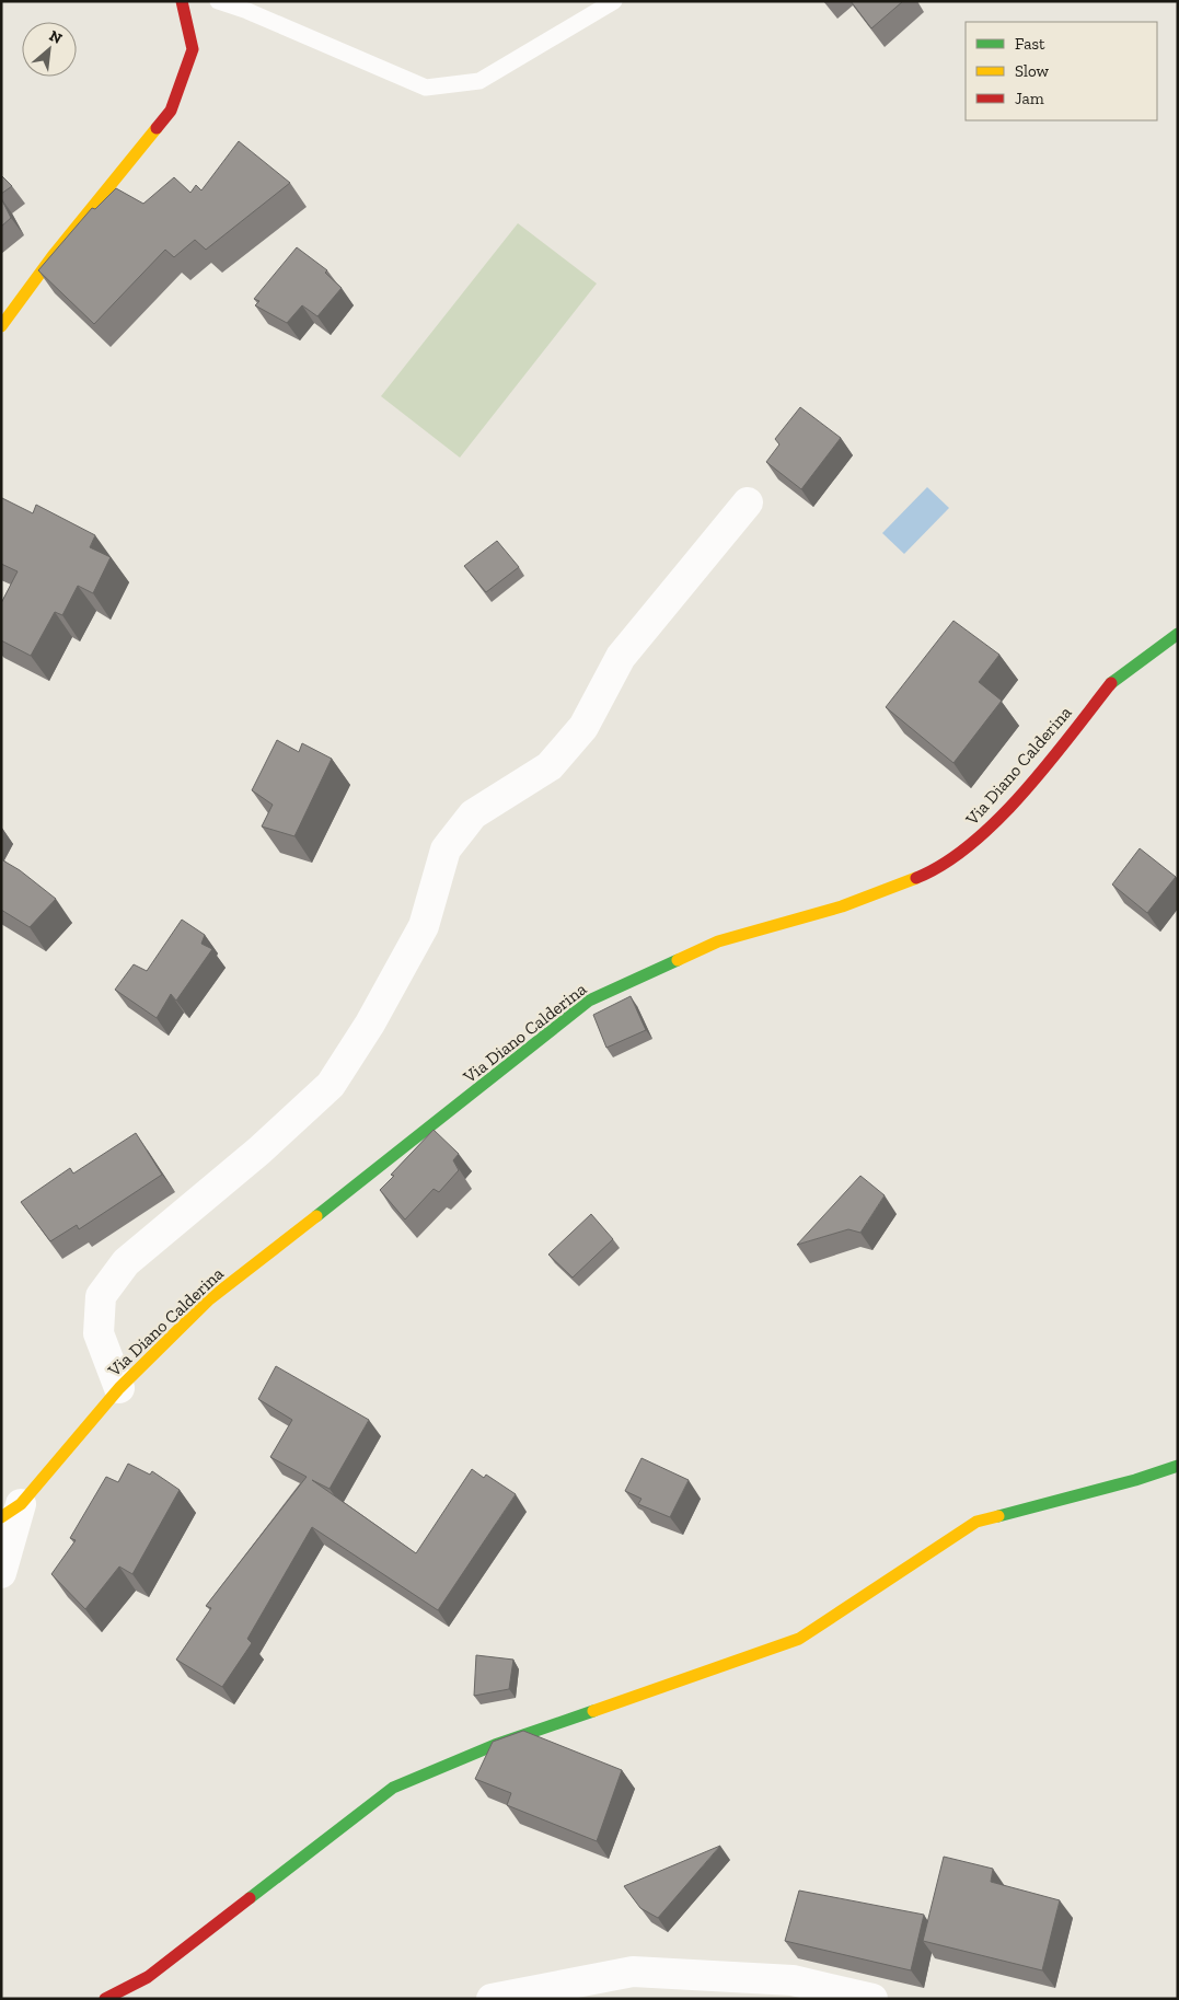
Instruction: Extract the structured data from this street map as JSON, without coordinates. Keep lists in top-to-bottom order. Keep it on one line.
{"streets":{"main road":["Via Diano Calderina"]},"legend":["Fast","Slow","Jam"],"north":"top right"}
